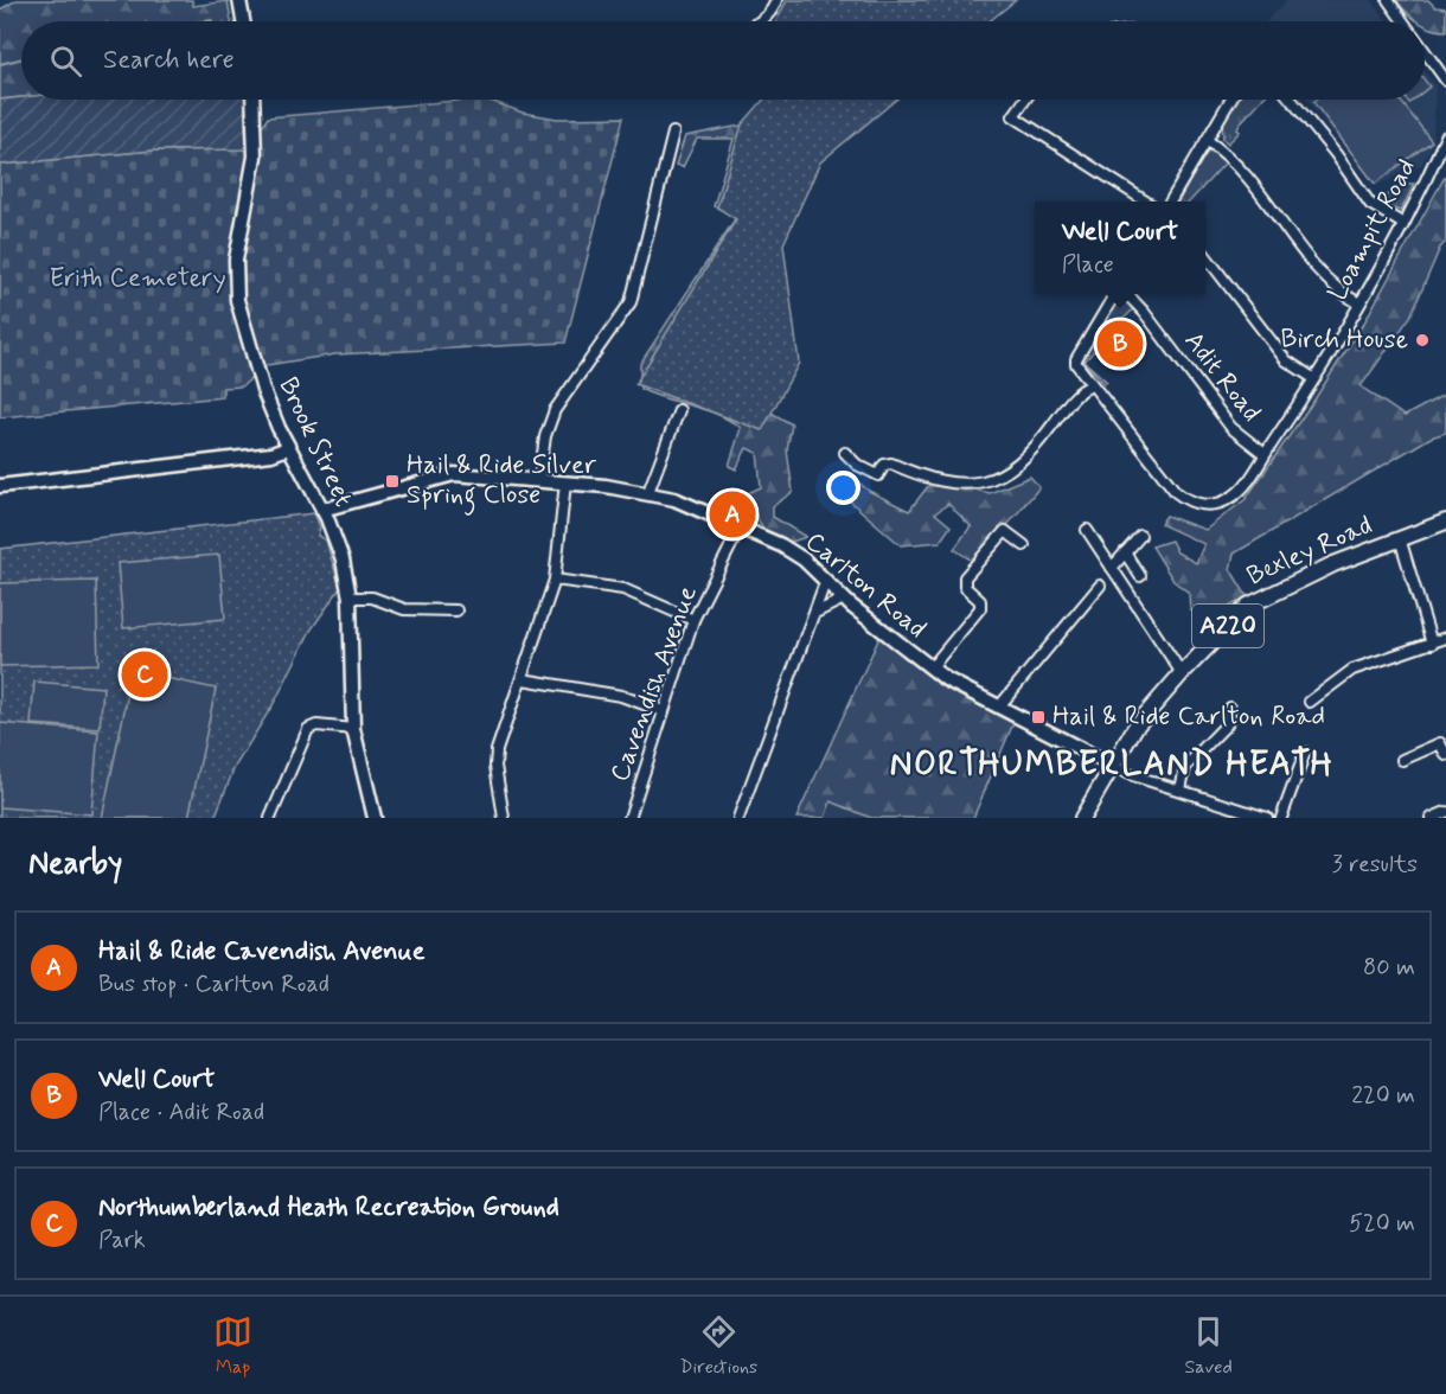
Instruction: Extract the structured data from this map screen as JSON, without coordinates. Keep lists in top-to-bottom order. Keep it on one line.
{"streets":{"main road":["Bexley Road","A220"],"street":["Loampit Road","Adit Road","Brook Street","Carlton Road","Cavendish Avenue"]},"crossings":[["Loampit Road","Adit Road"],["Brook Street","Carlton Road"],["Bexley Road","Carlton Road"],["Carlton Road","Cavendish Avenue"]],"districts":["NORTHUMBERLAND HEATH"],"parks":["Erith Cemetery"],"places":{"other":["Birch House"],"transit":["Hail & Ride Silver Spring Close","Hail & Ride Carlton Road"]},"page":{"search":"Search here","popup":["Well Court","Place"],"pins":["B","A","C"],"heading":["Nearby","3 results"],"list":[{"mark":"A","name":"Hail & Ride Cavendish Avenue","note":"Bus stop · Carlton Road","value":"80 m"},{"mark":"B","name":"Well Court","note":"Place · Adit Road","value":"220 m"},{"mark":"C","name":"Northumberland Heath Recreation Ground","note":"Park","value":"520 m"}],"nav":["Map","Directions","Saved"]}}
